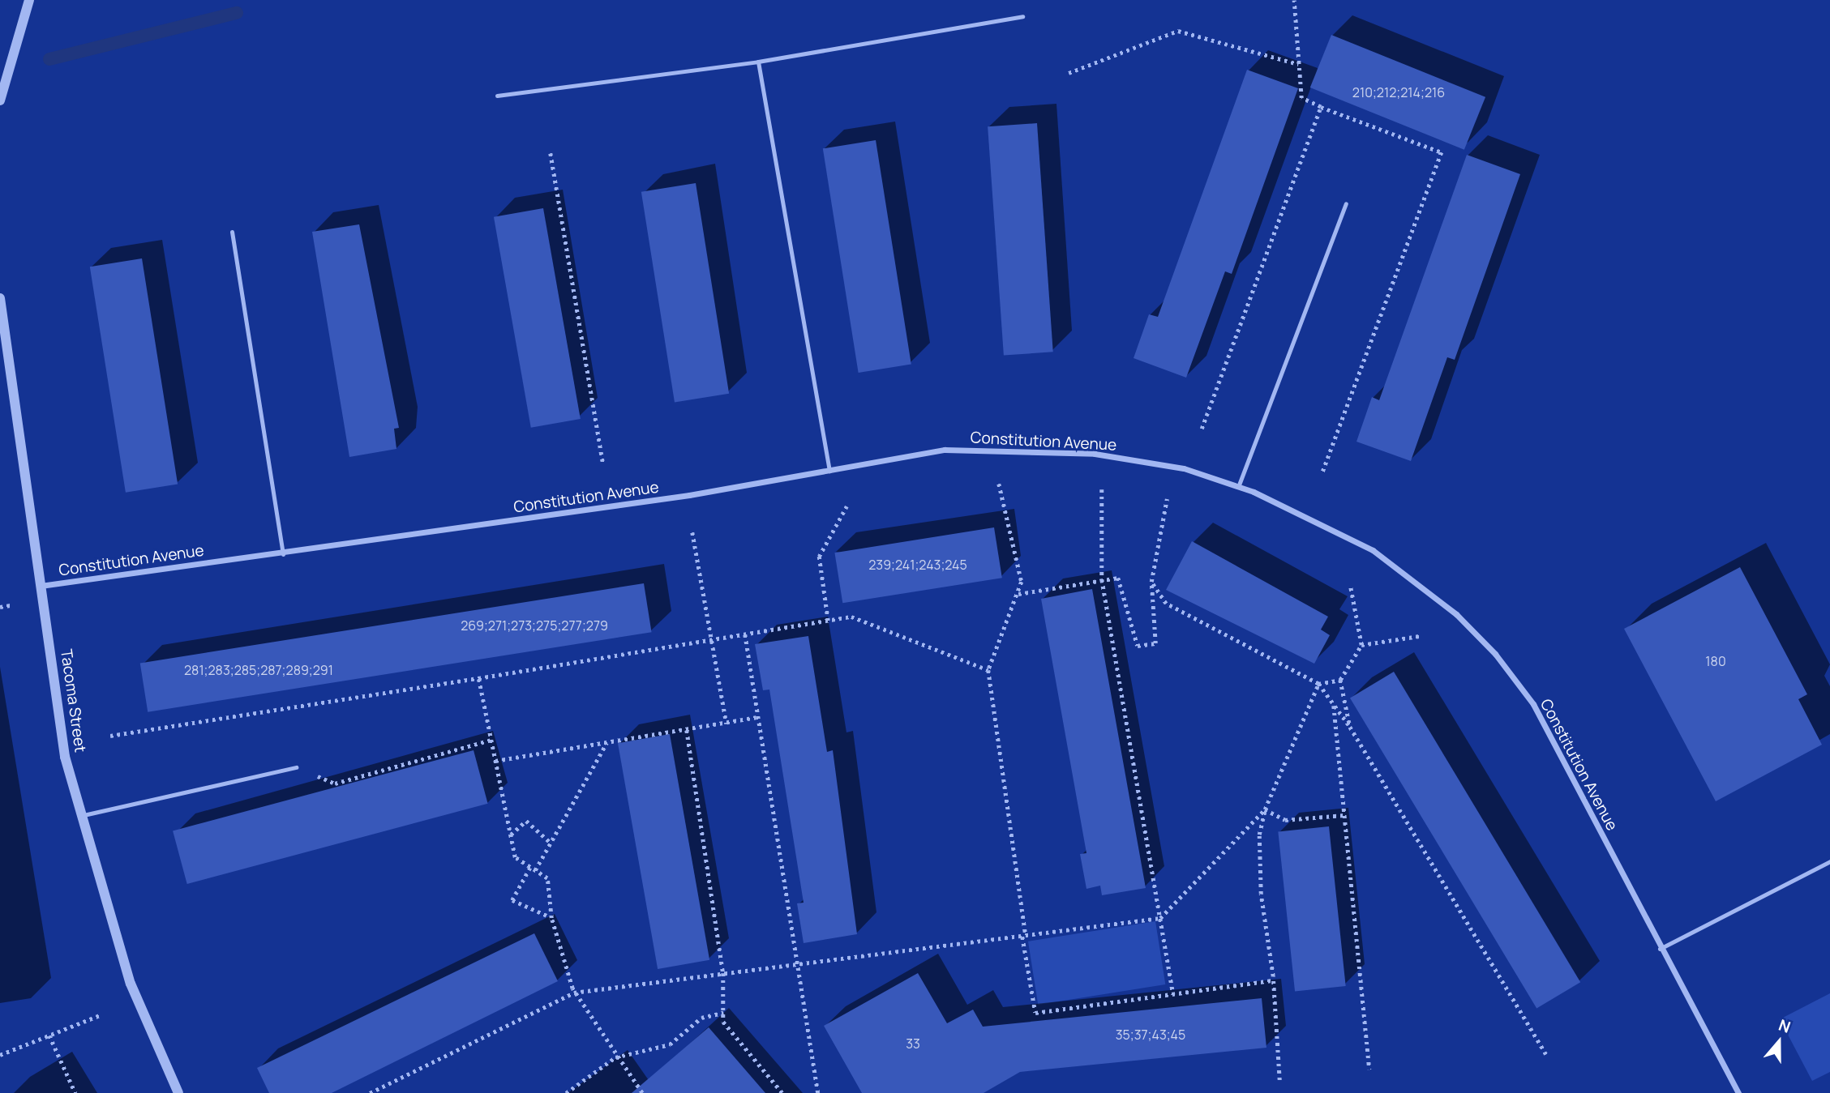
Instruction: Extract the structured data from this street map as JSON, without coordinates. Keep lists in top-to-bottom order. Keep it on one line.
{"streets":{"street":["Constitution Avenue","Tacoma Street"]},"crossings":[["Constitution Avenue","Tacoma Street"]],"house_numbers":["210;212;214;216","239;241;243;245","269;271;273;275;277;279","180","281;283;285;287;289;291","35;37;43;45","33"],"north":"top"}
